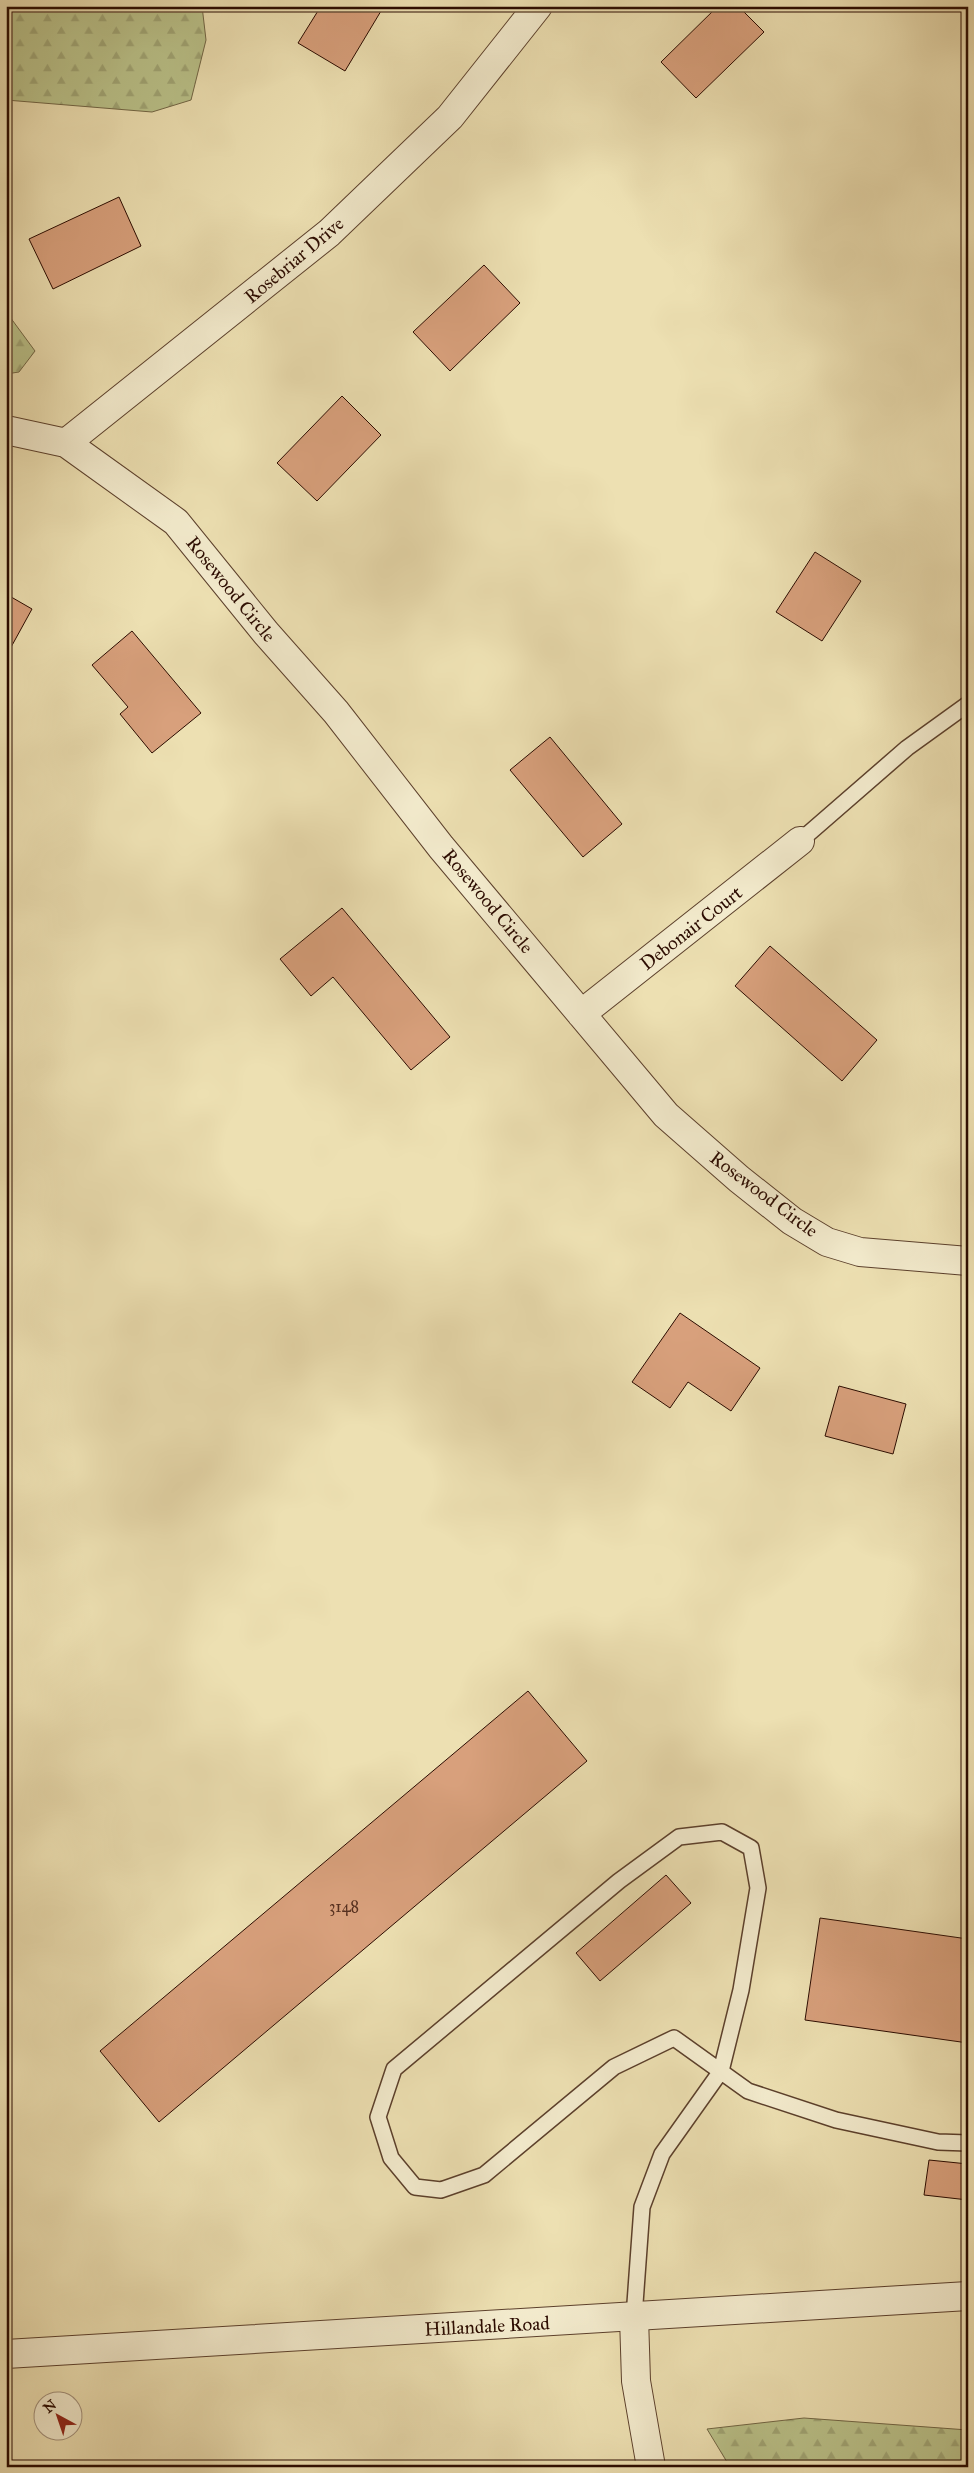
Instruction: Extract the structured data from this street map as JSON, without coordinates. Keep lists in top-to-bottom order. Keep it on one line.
{"streets":{"street":["Rosebriar Drive","Rosewood Circle","Debonair Court","Hillandale Road"]},"crossings":[["Rosebriar Drive","Rosewood Circle"],["Rosewood Circle","Debonair Court"]],"house_numbers":["3148"],"north":"top left"}
